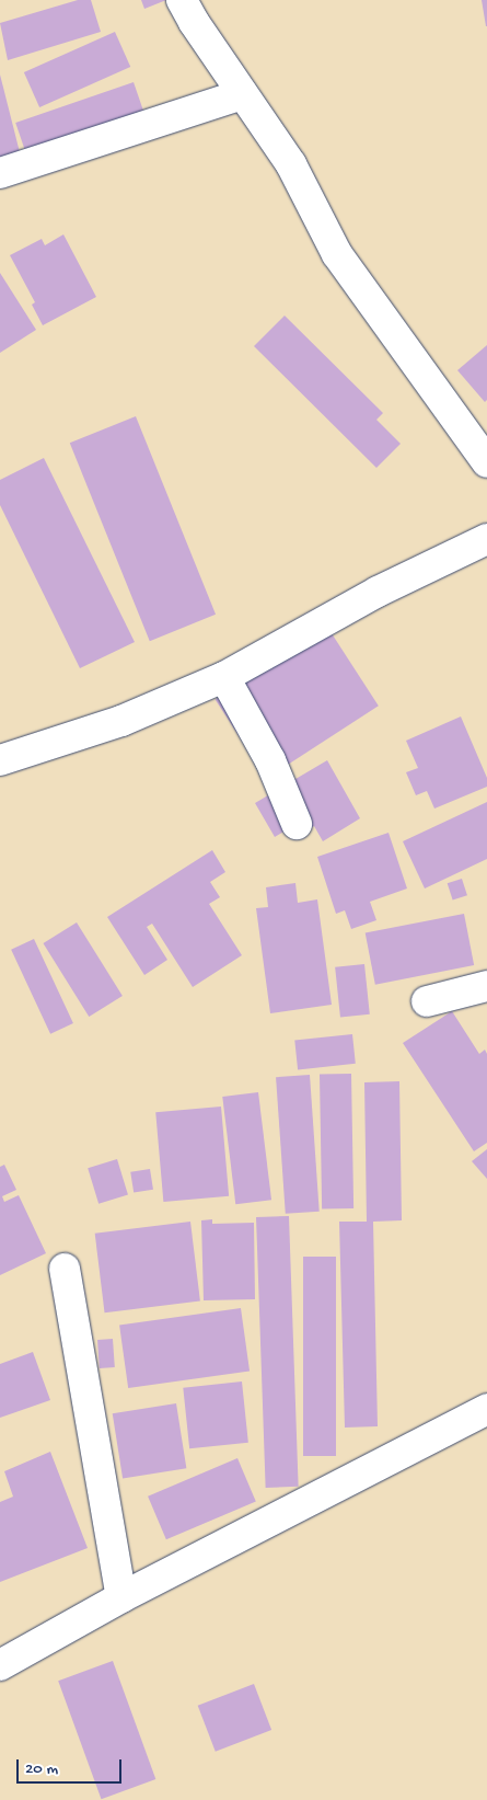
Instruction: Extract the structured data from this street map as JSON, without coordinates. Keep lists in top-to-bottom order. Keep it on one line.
{"scale_bar":"20 m"}
